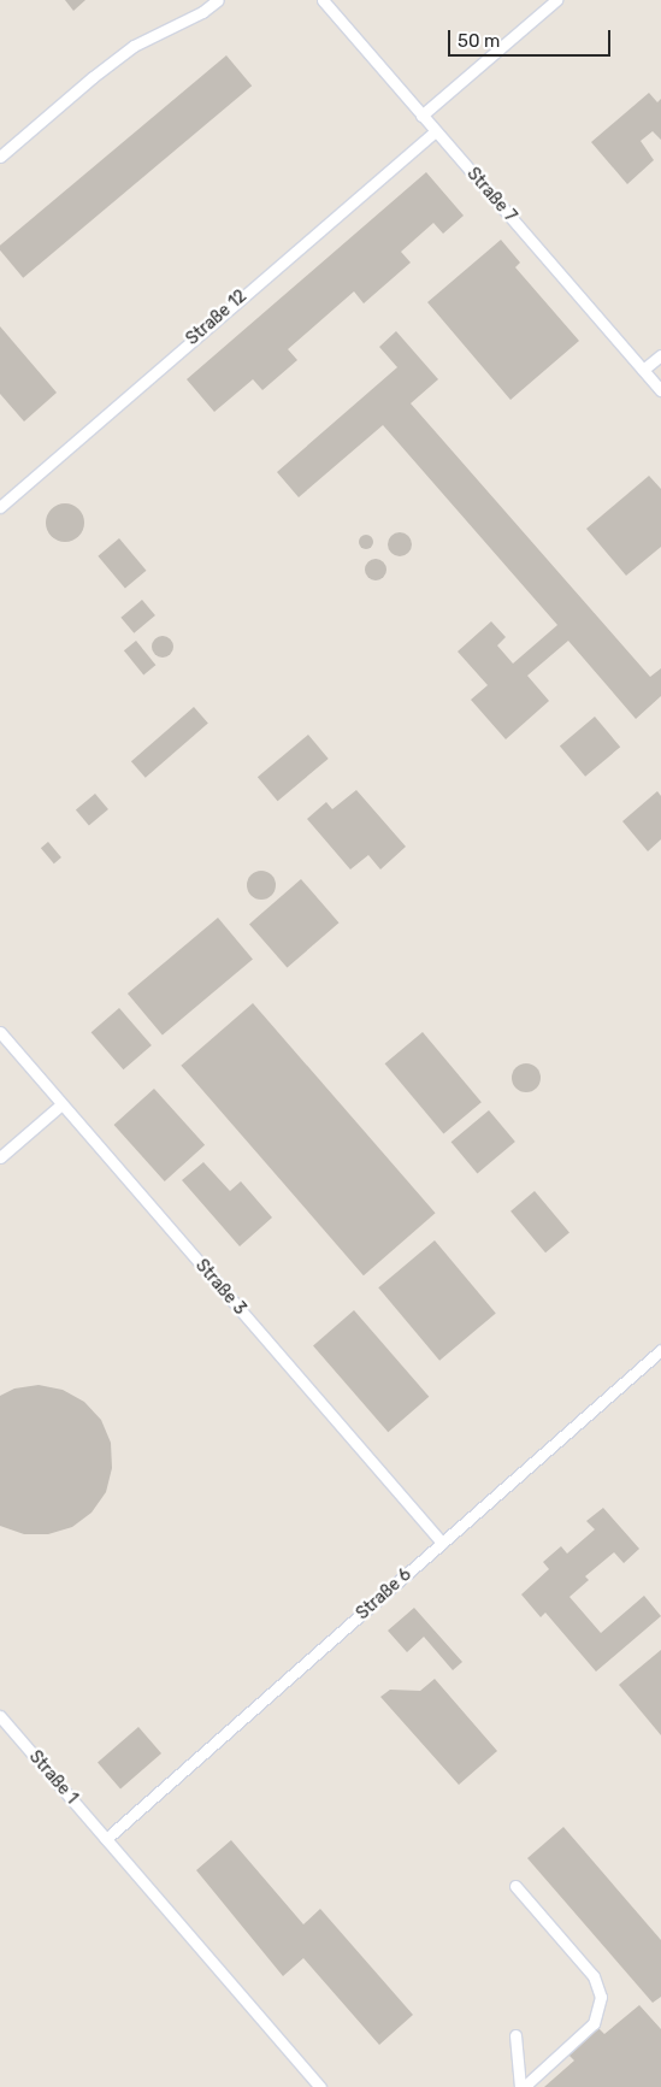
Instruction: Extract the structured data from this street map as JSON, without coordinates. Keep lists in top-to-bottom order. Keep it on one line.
{"streets":{"lane":["Straße 7","Straße 12","Straße 3","Straße 6","Straße 1"]},"crossings":[["Straße 7","Straße 12"],["Straße 3","Straße 6"],["Straße 6","Straße 1"]],"scale_bar":"50 m"}
